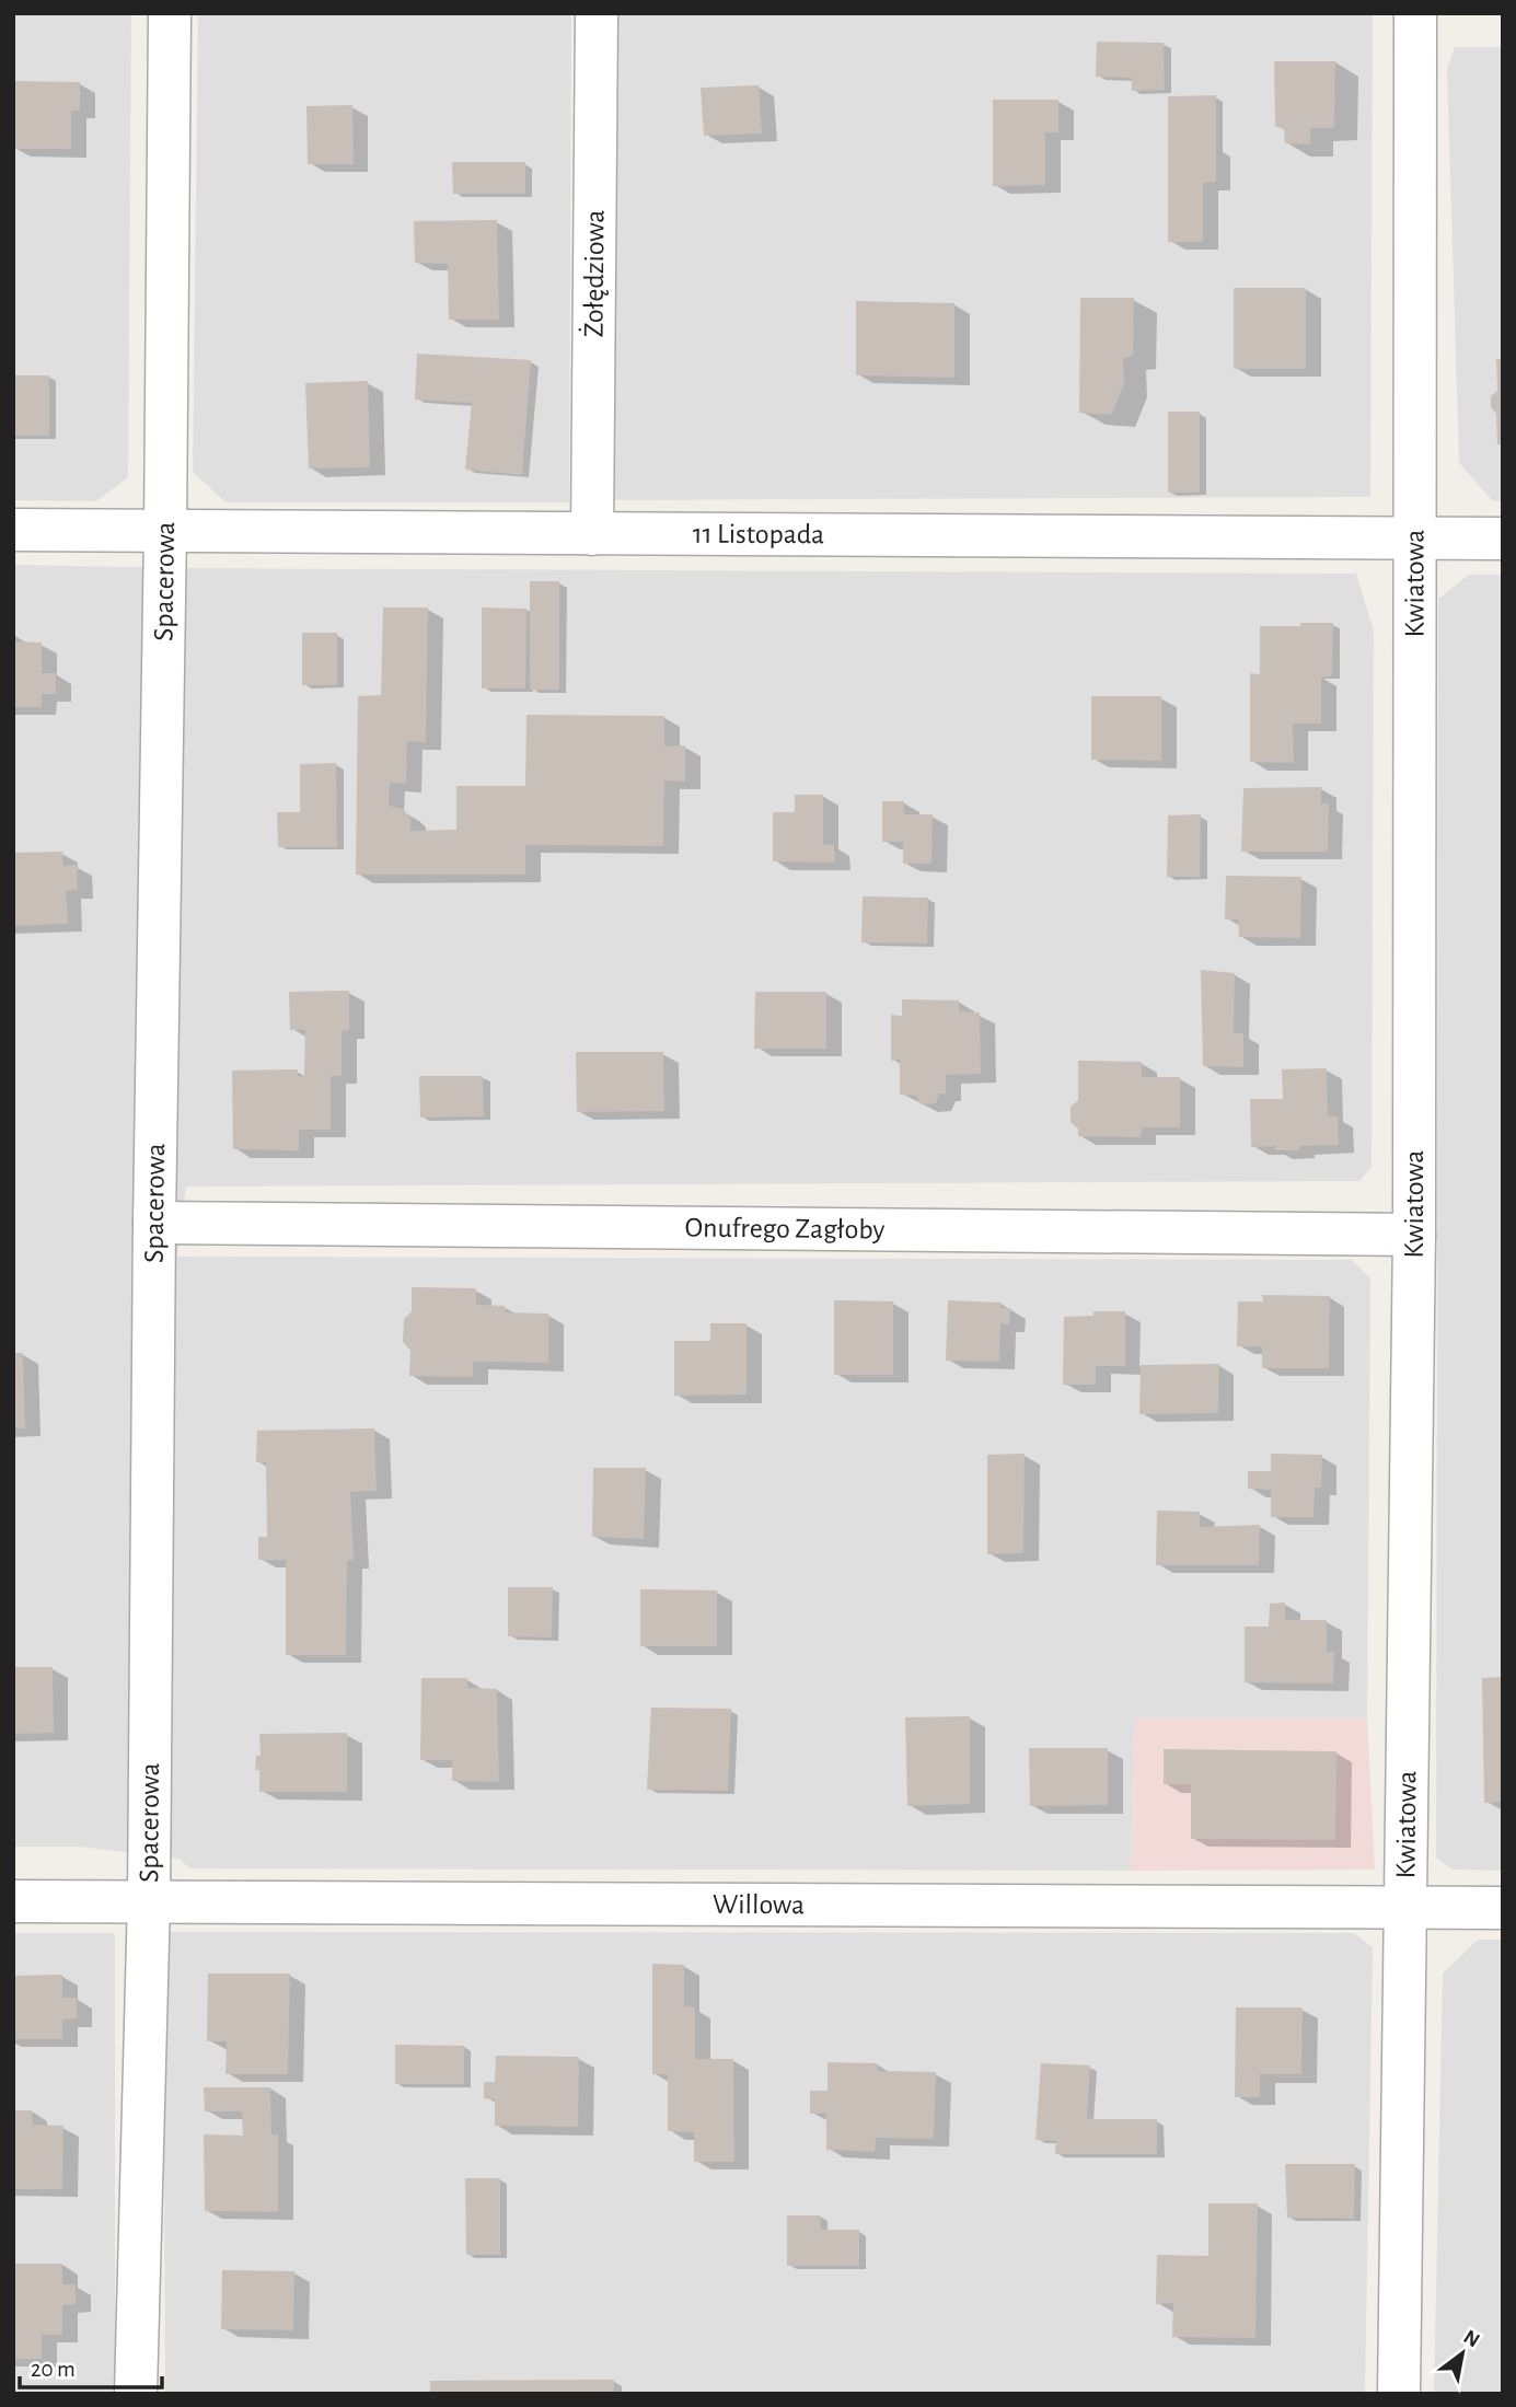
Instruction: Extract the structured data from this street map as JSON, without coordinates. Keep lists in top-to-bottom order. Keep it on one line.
{"streets":{"street":["Żołędziowa","11 Listopada","Spacerowa","Kwiatowa","Onufrego Zagłoby","Willowa"]},"crossings":[["Żołędziowa","11 Listopada"],["11 Listopada","Spacerowa"],["11 Listopada","Kwiatowa"],["Spacerowa","Onufrego Zagłoby"],["Spacerowa","Willowa"],["Kwiatowa","Onufrego Zagłoby"],["Kwiatowa","Willowa"]],"scale_bar":"20 m","north":"top right"}
